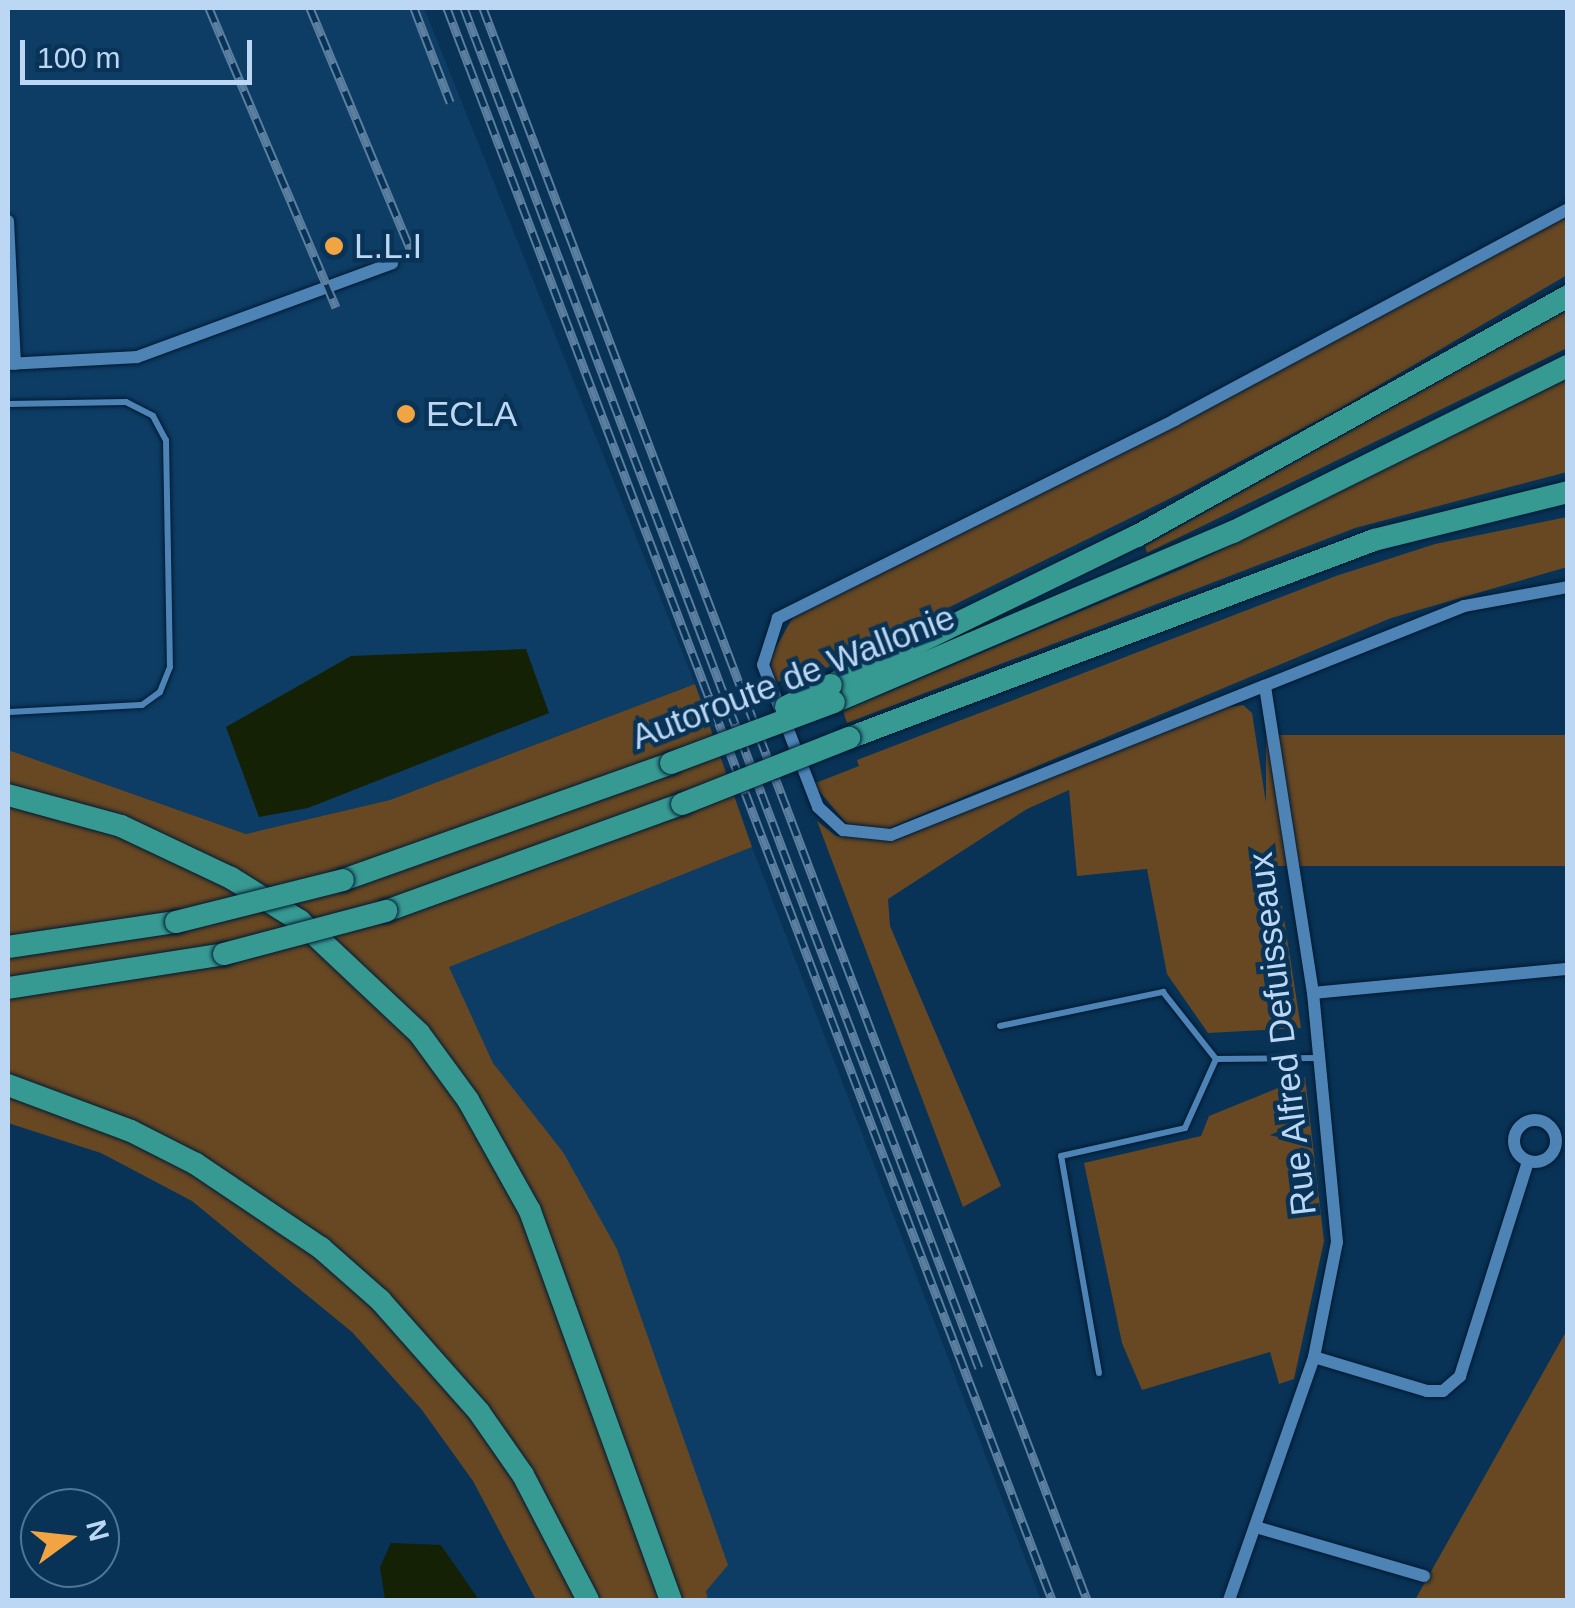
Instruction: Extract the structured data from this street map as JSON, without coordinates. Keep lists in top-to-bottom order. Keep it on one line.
{"streets":{"highway":["Autoroute de Wallonie"],"street":["Rue Alfred Defuisseaux"]},"places":["L.L.I","ECLA"],"scale_bar":"100 m","north":"right"}
